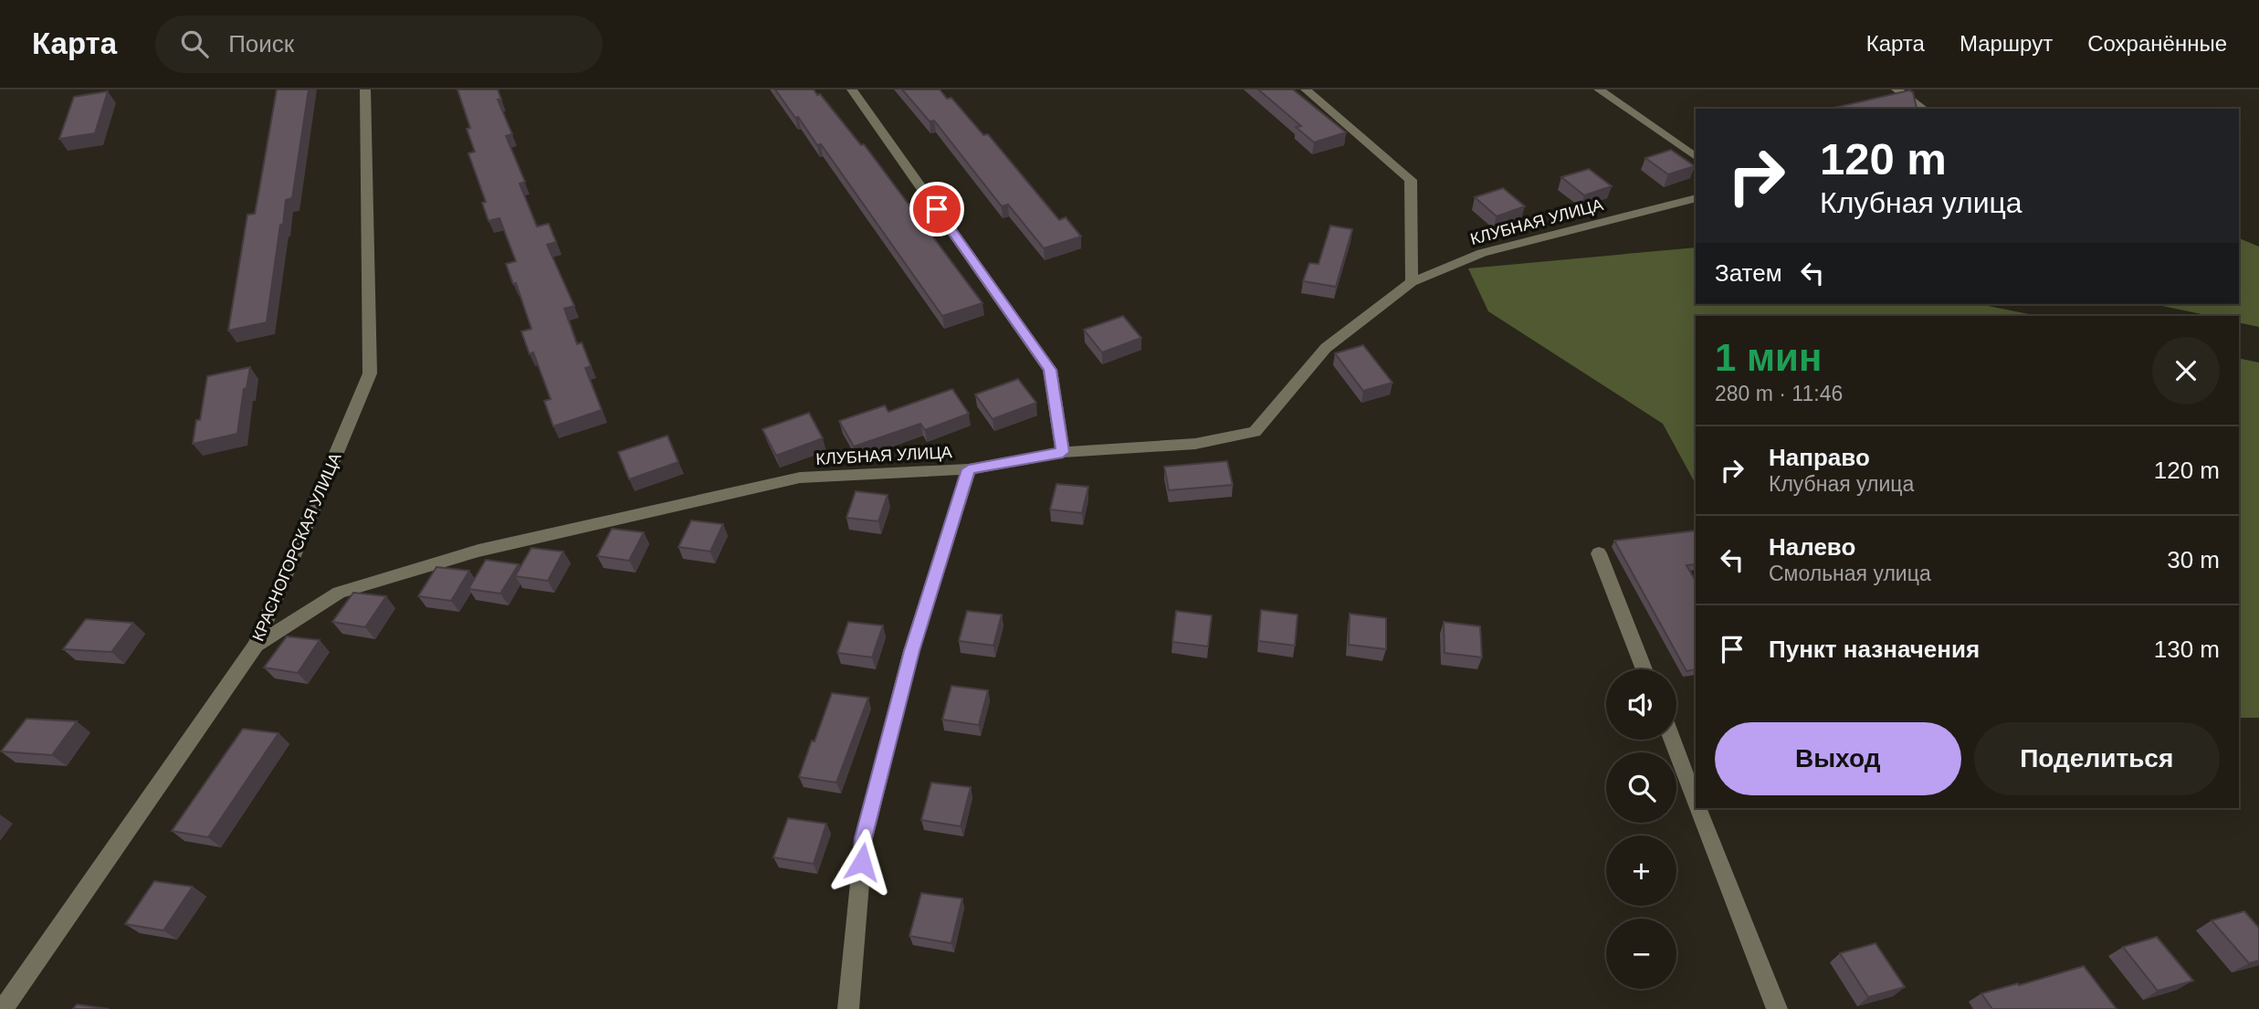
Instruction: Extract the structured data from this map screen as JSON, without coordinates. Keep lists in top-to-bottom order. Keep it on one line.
{"streets":{"street":["КЛУБНАЯ УЛИЦА","КРАСНОГОРСКАЯ УЛИЦА"]},"crossings":[["КЛУБНАЯ УЛИЦА","КРАСНОГОРСКАЯ УЛИЦА"]],"page":{"header":"Карта","search":"Поиск","nav":["Карта","Маршрут","Сохранённые"],"turn":["120 m","Клубная улица"],"then":"Затем","heading":["1 мин","280 m · 11:46"],"list":[{"name":"Направо","note":"Клубная улица","value":"120 m"},{"name":"Налево","note":"Смольная улица","value":"30 m"},{"name":"Пункт назначения","value":"130 m"}],"map_buttons":["+","−"],"buttons":["Выход","Поделиться"]}}
